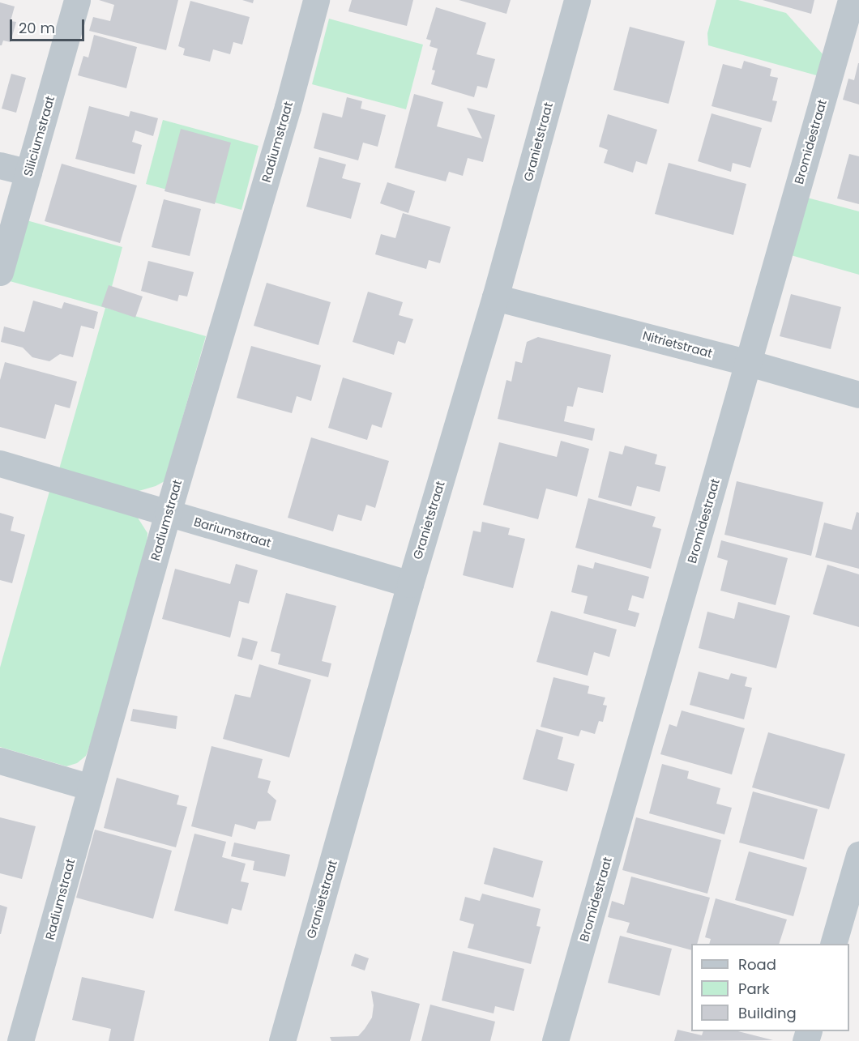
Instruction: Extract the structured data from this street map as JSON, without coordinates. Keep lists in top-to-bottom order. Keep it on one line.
{"streets":{"street":["Siliciumstraat","Radiumstraat","Granietstraat","Bromidestraat","Nitrietstraat","Bariumstraat"]},"crossings":[["Radiumstraat","Bariumstraat"],["Granietstraat","Nitrietstraat"],["Granietstraat","Bariumstraat"],["Bromidestraat","Nitrietstraat"]],"legend":["Road","Park","Building"],"scale_bar":"20 m"}
